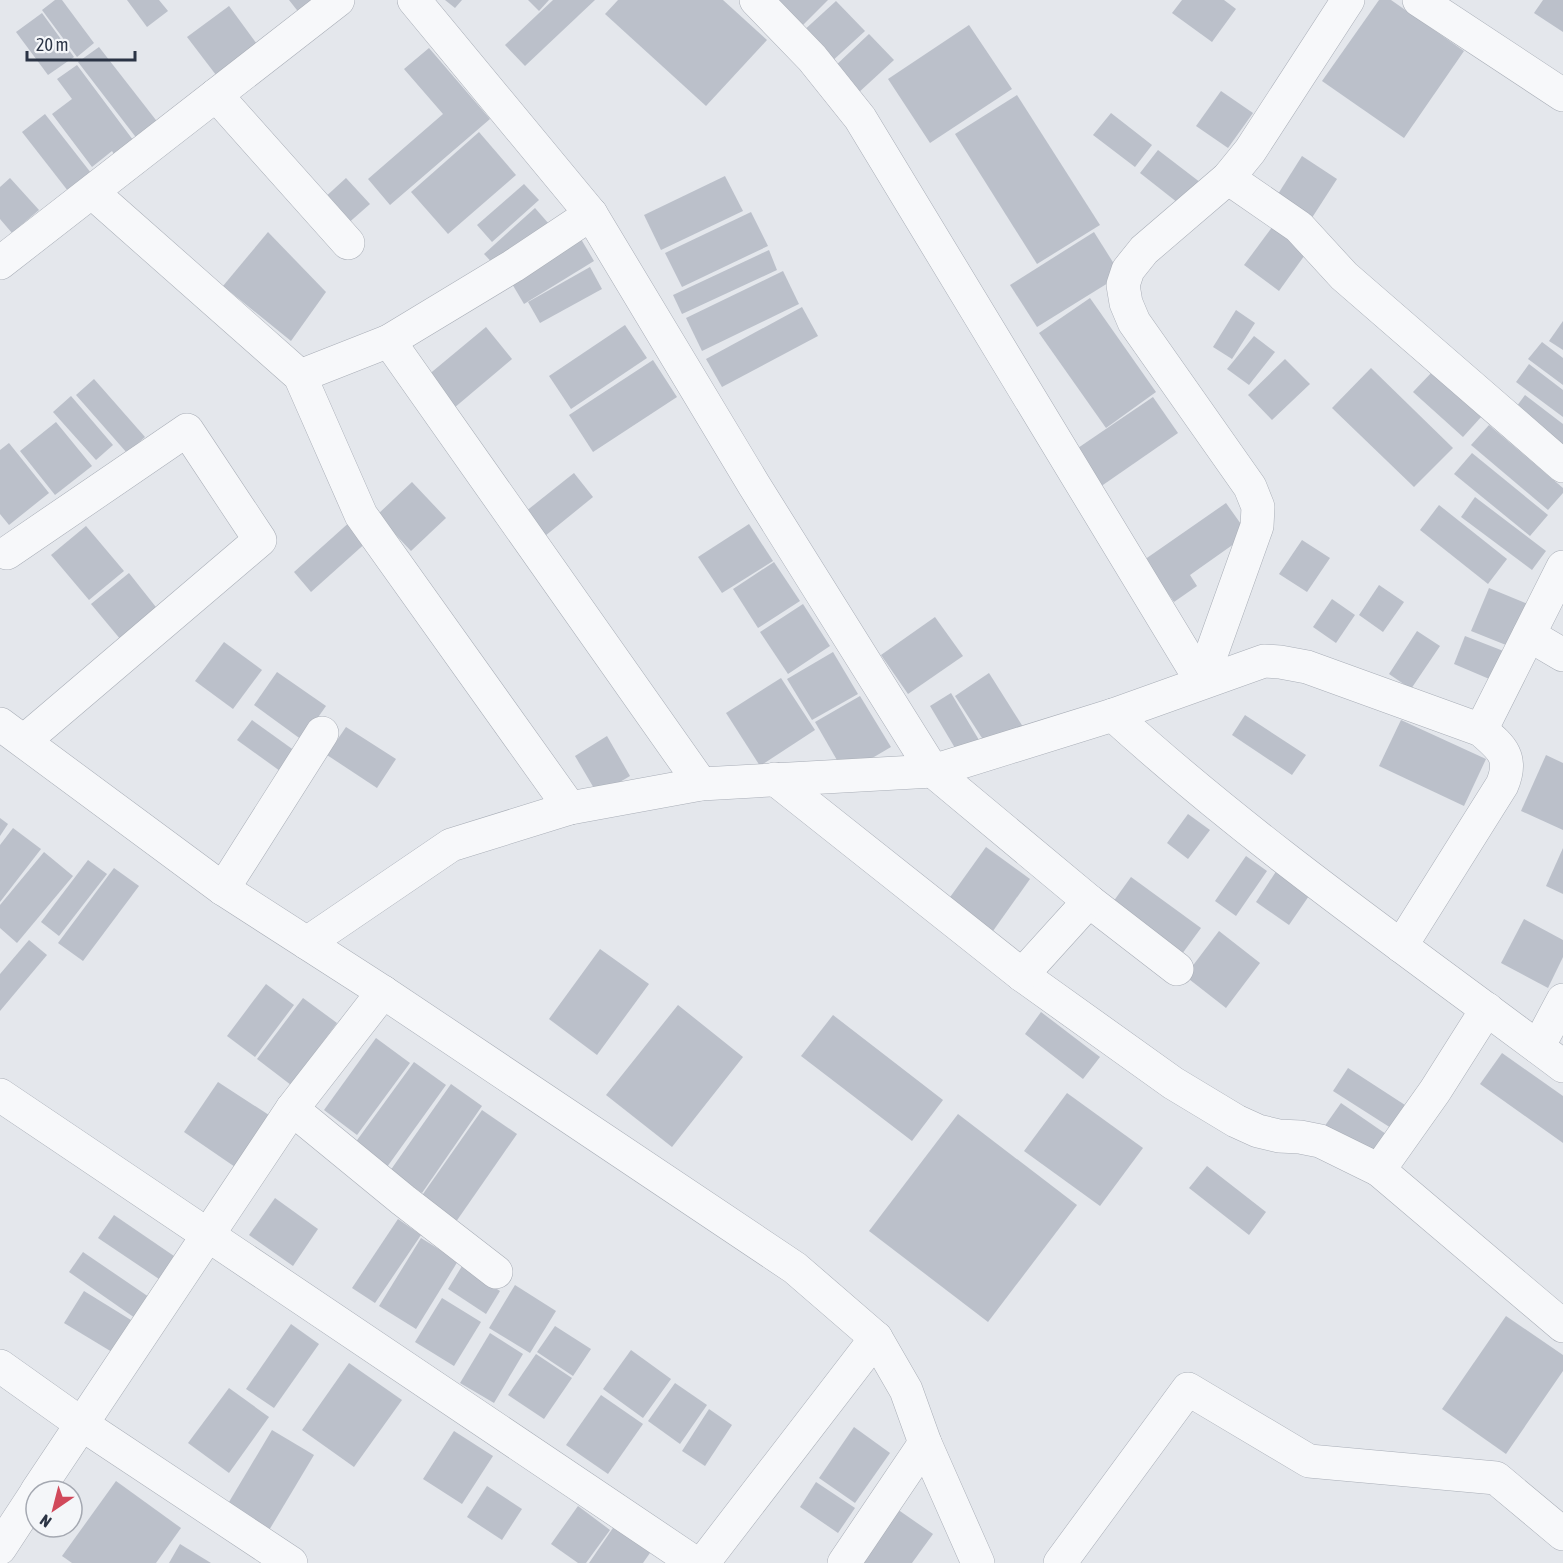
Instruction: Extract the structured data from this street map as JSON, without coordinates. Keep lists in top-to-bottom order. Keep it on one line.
{"scale_bar":"20 m","north":"bottom left"}
